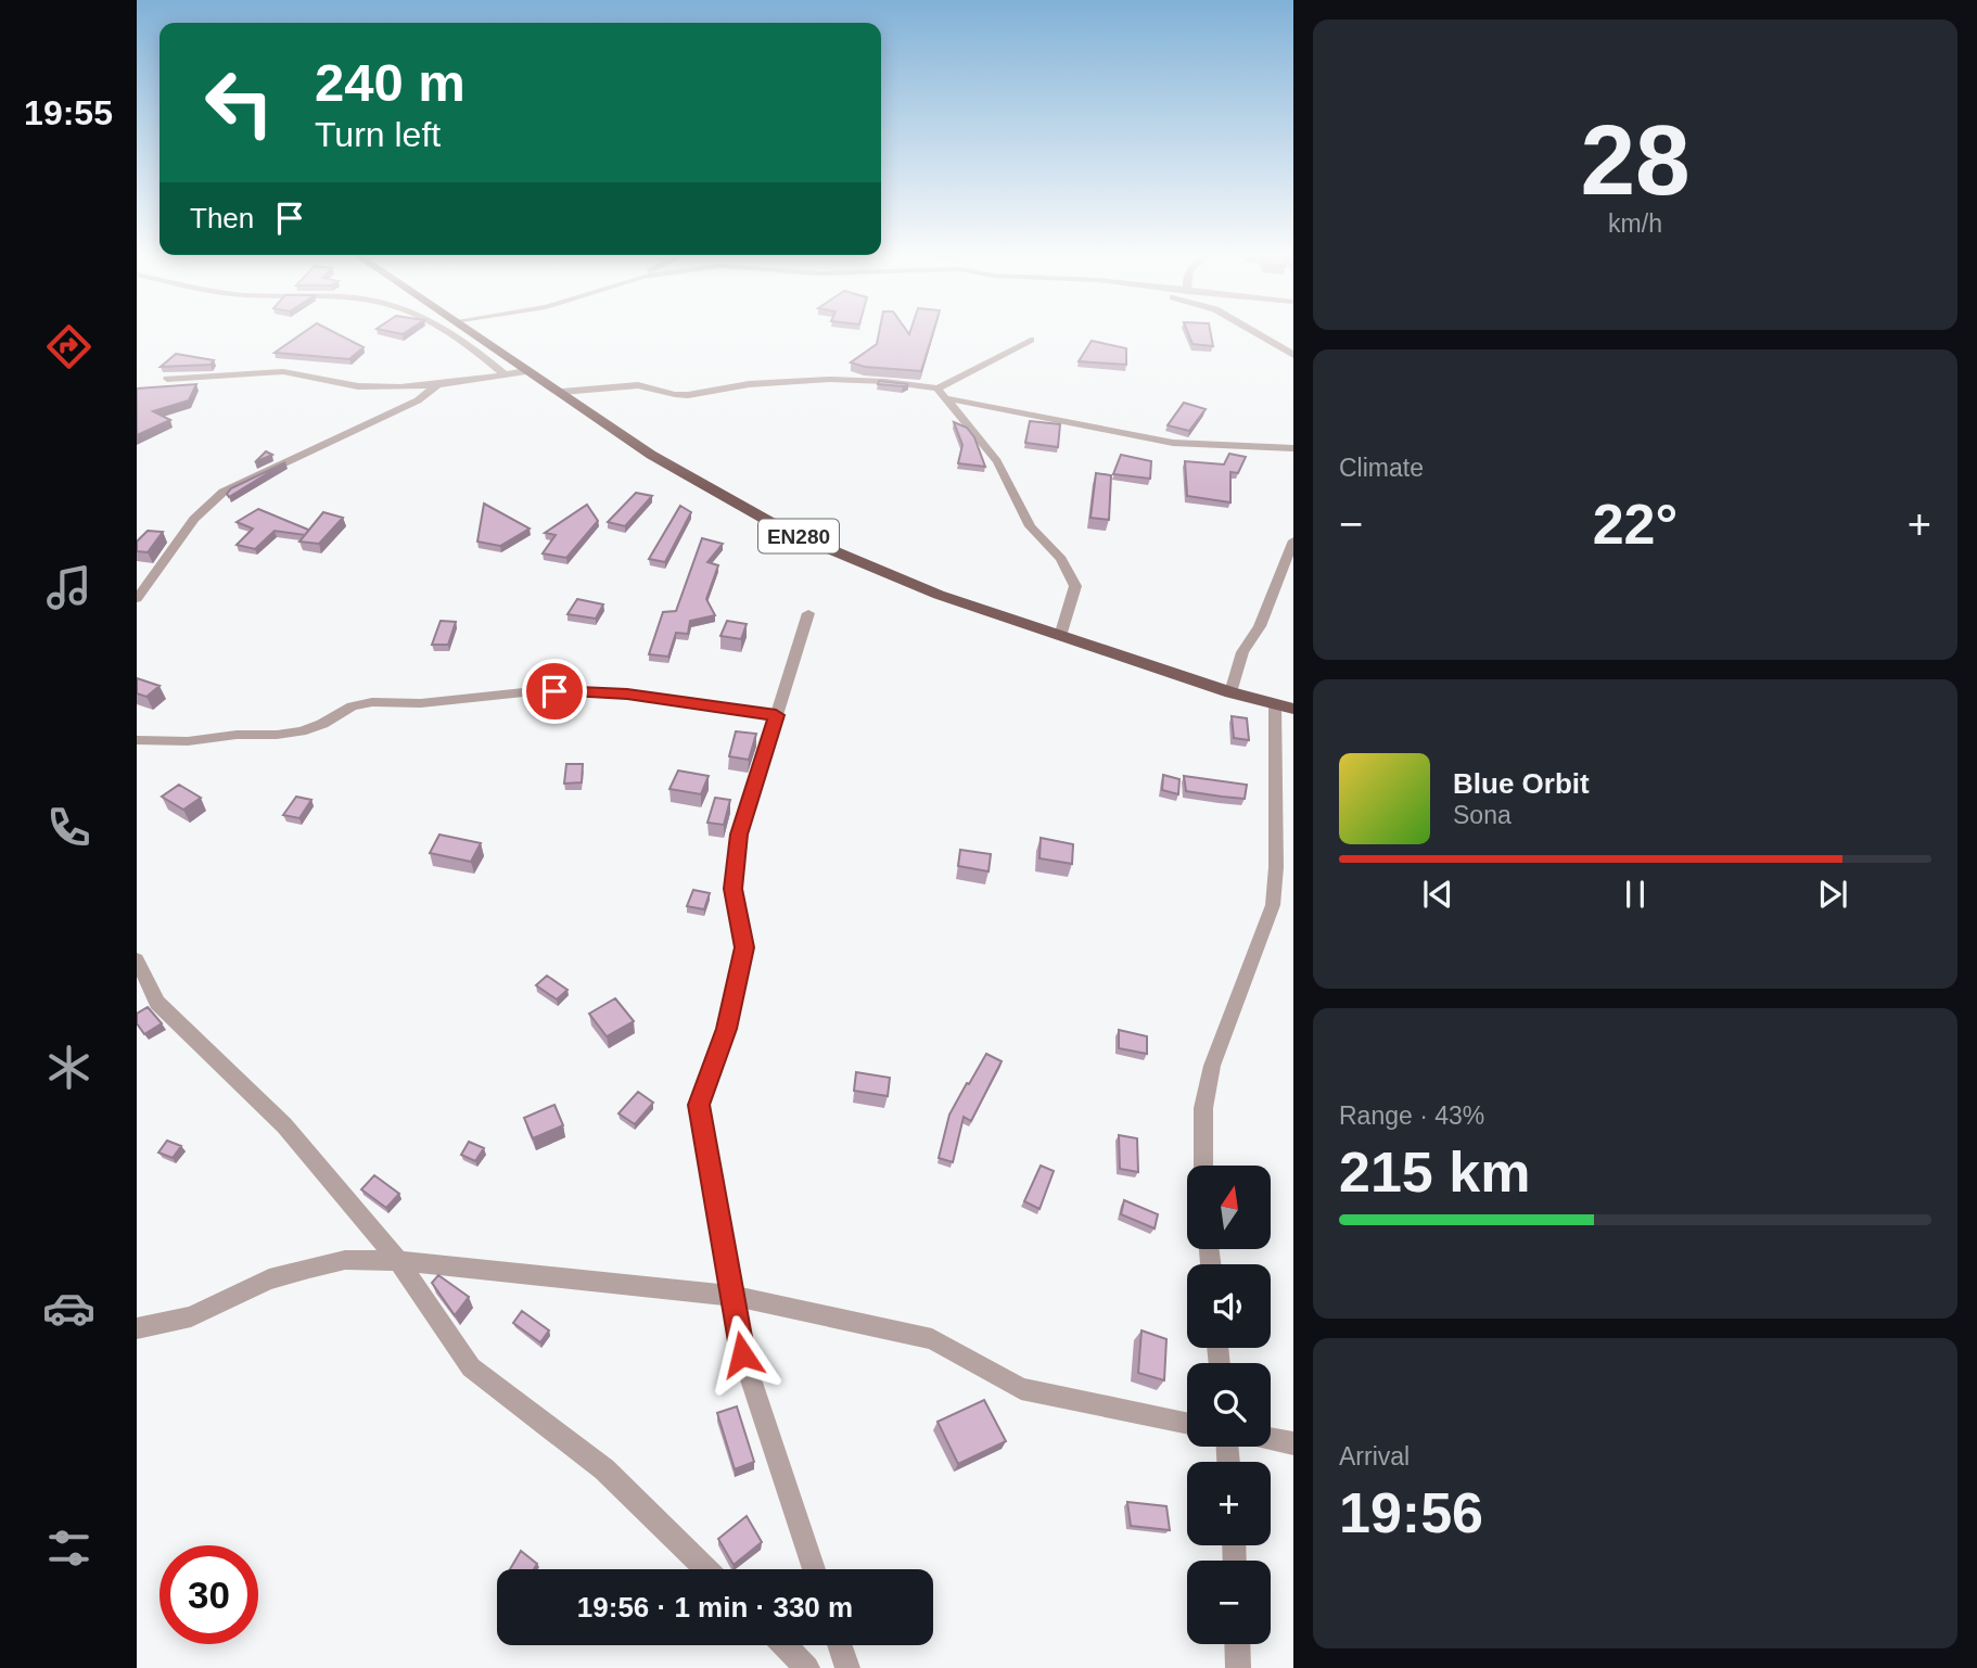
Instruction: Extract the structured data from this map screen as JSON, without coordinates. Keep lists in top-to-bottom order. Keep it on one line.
{"streets":{"main road":["EN280"]},"north":"top","page":{"tabs":"19:55","tile":[["28","km/h"],"Climate",["Range · 43%","215 km"],["Arrival","19:56"]],"turn":["240 m","Turn left"],"then":"Then","heat":["−","22°","+"],"song":["Blue Orbit","Sona"],"map_buttons":["+","−"],"limit":"30","trip":"19:56 · 1 min · 330 m"}}
